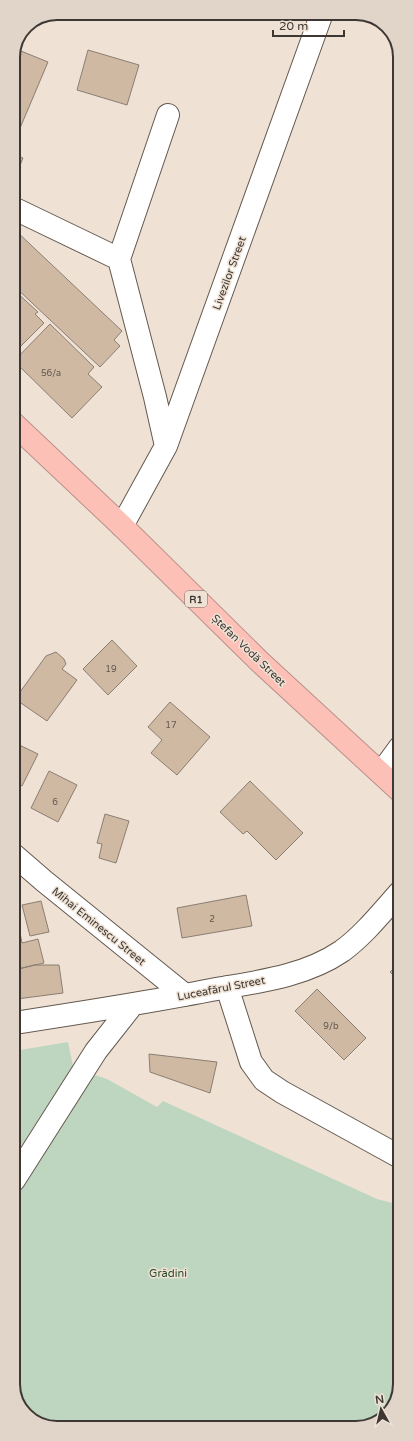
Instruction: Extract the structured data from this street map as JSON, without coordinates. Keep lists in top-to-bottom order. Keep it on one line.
{"streets":{"highway":["R1","Ștefan Vodă Street"],"street":["Livezilor Street","Mihai Eminescu Street","Luceafărul Street"]},"crossings":[["Livezilor Street","Ștefan Vodă Street"],["Mihai Eminescu Street","Luceafărul Street"]],"parks":["Grădini"],"house_numbers":["56/a","19","17","6","2","9/b"],"scale_bar":"20 m","north":"top"}
